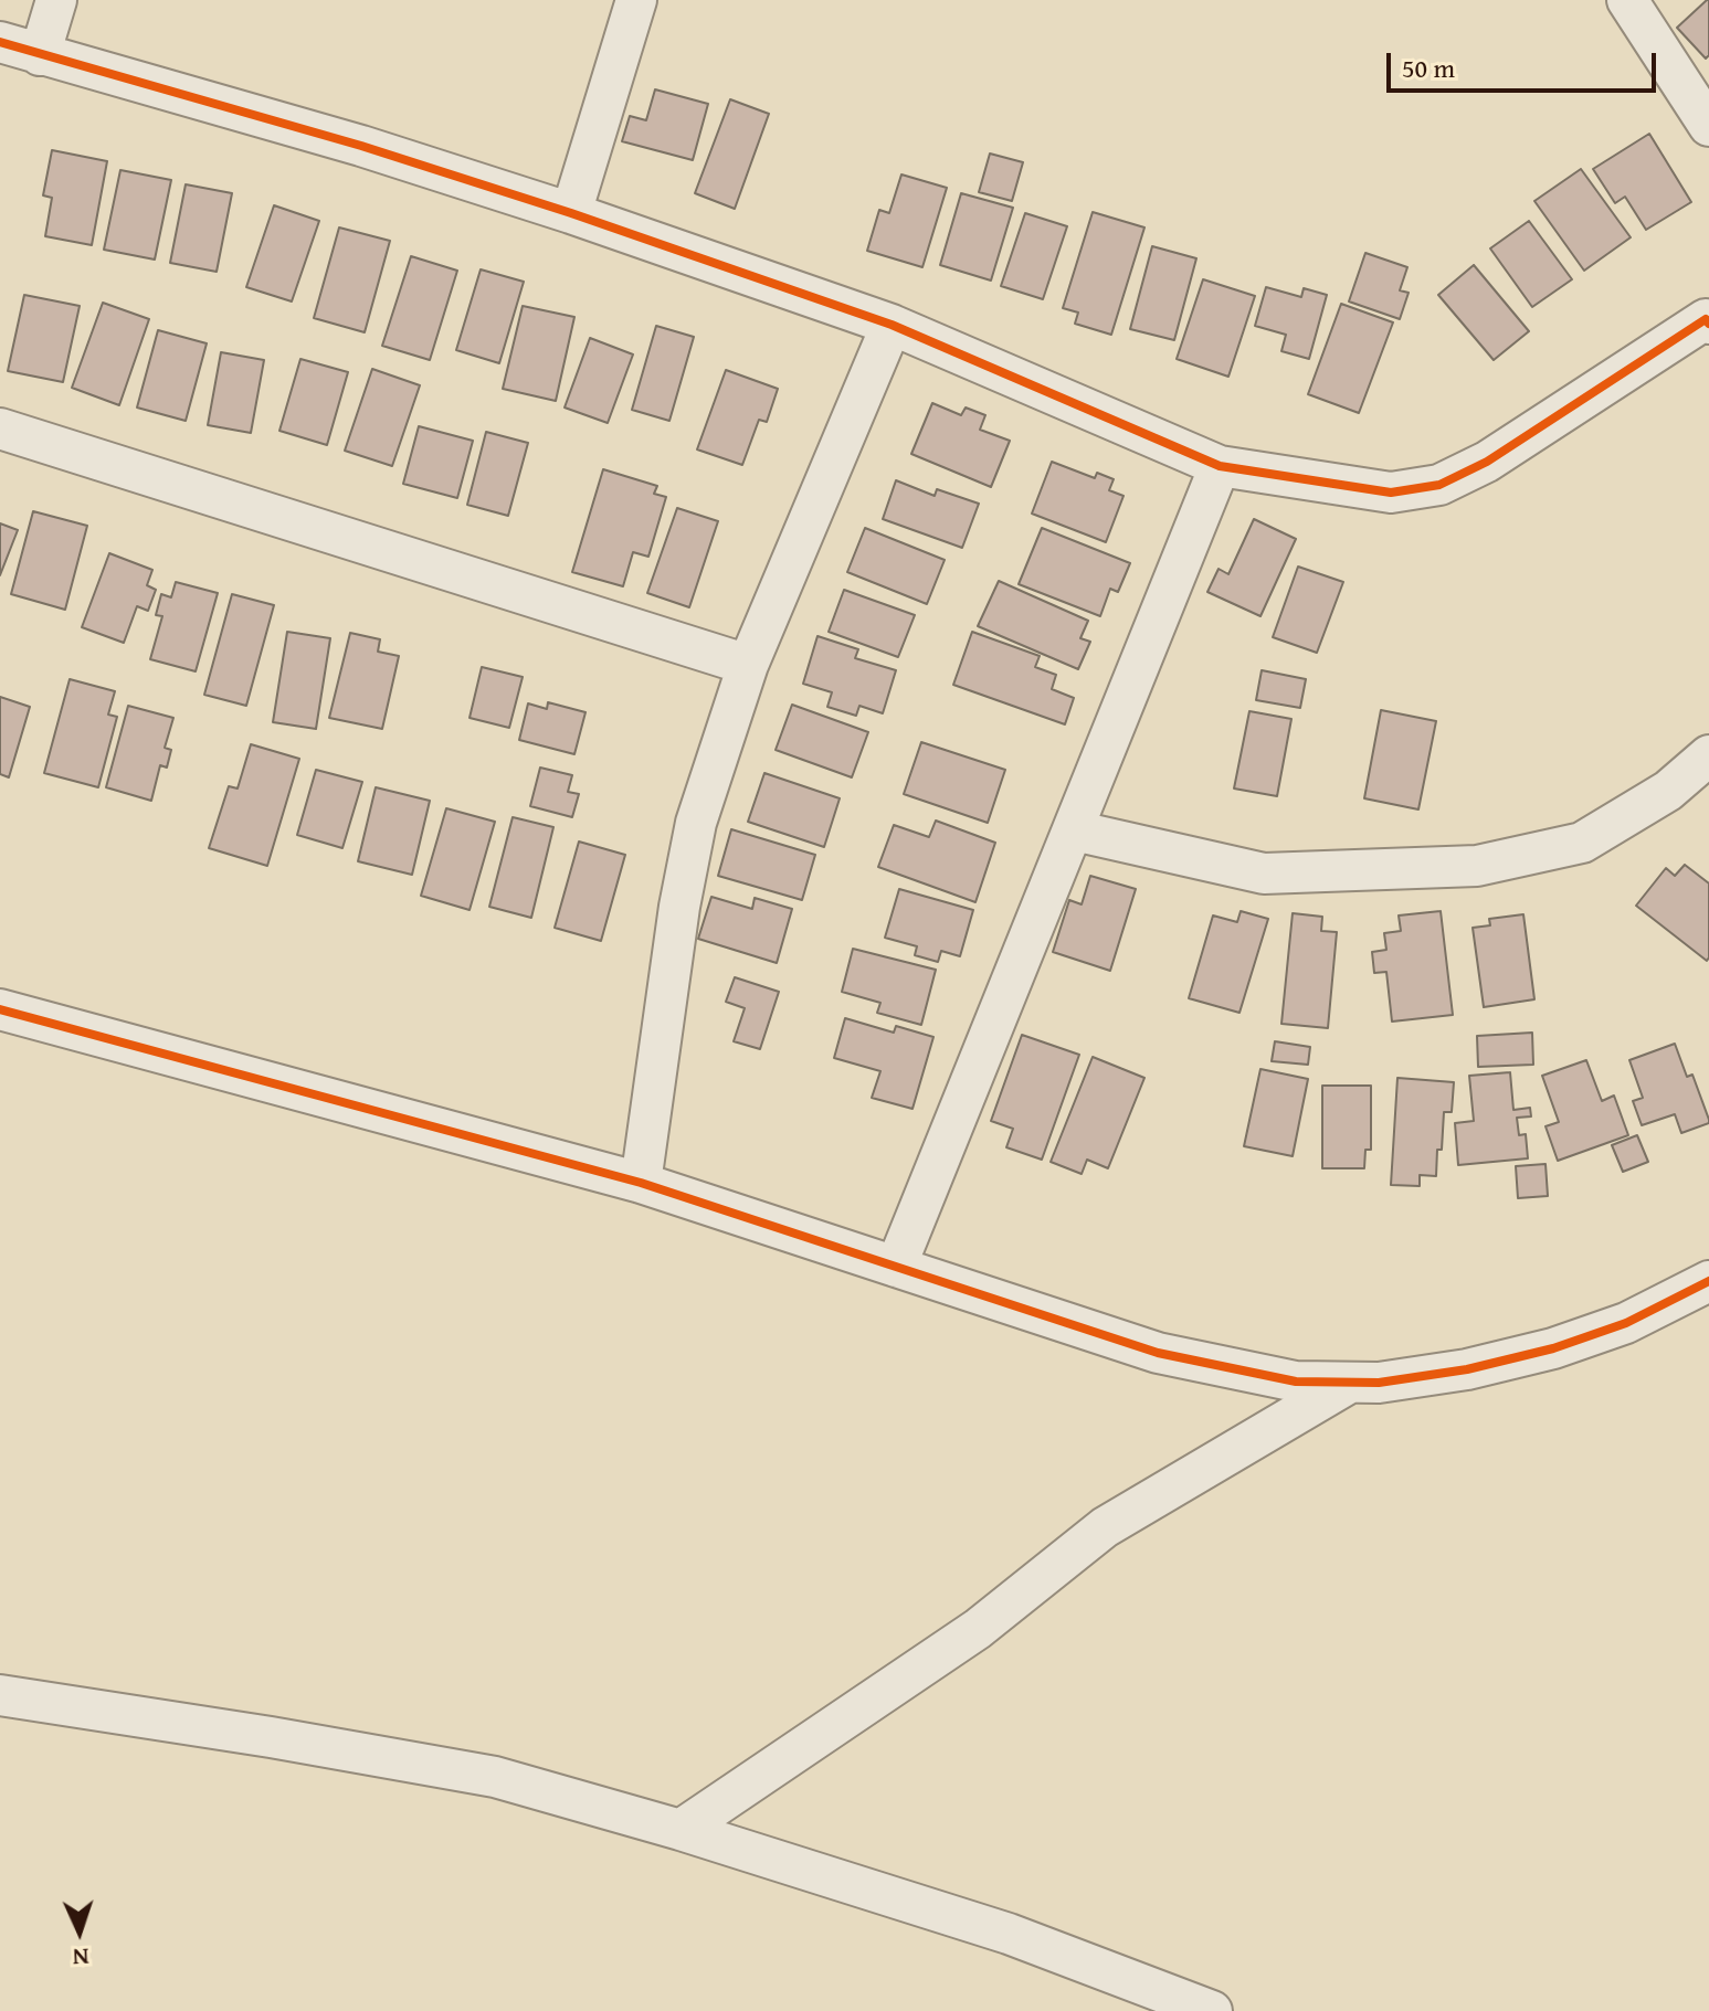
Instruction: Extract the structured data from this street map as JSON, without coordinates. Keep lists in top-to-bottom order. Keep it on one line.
{"scale_bar":"50 m","north":"bottom"}
